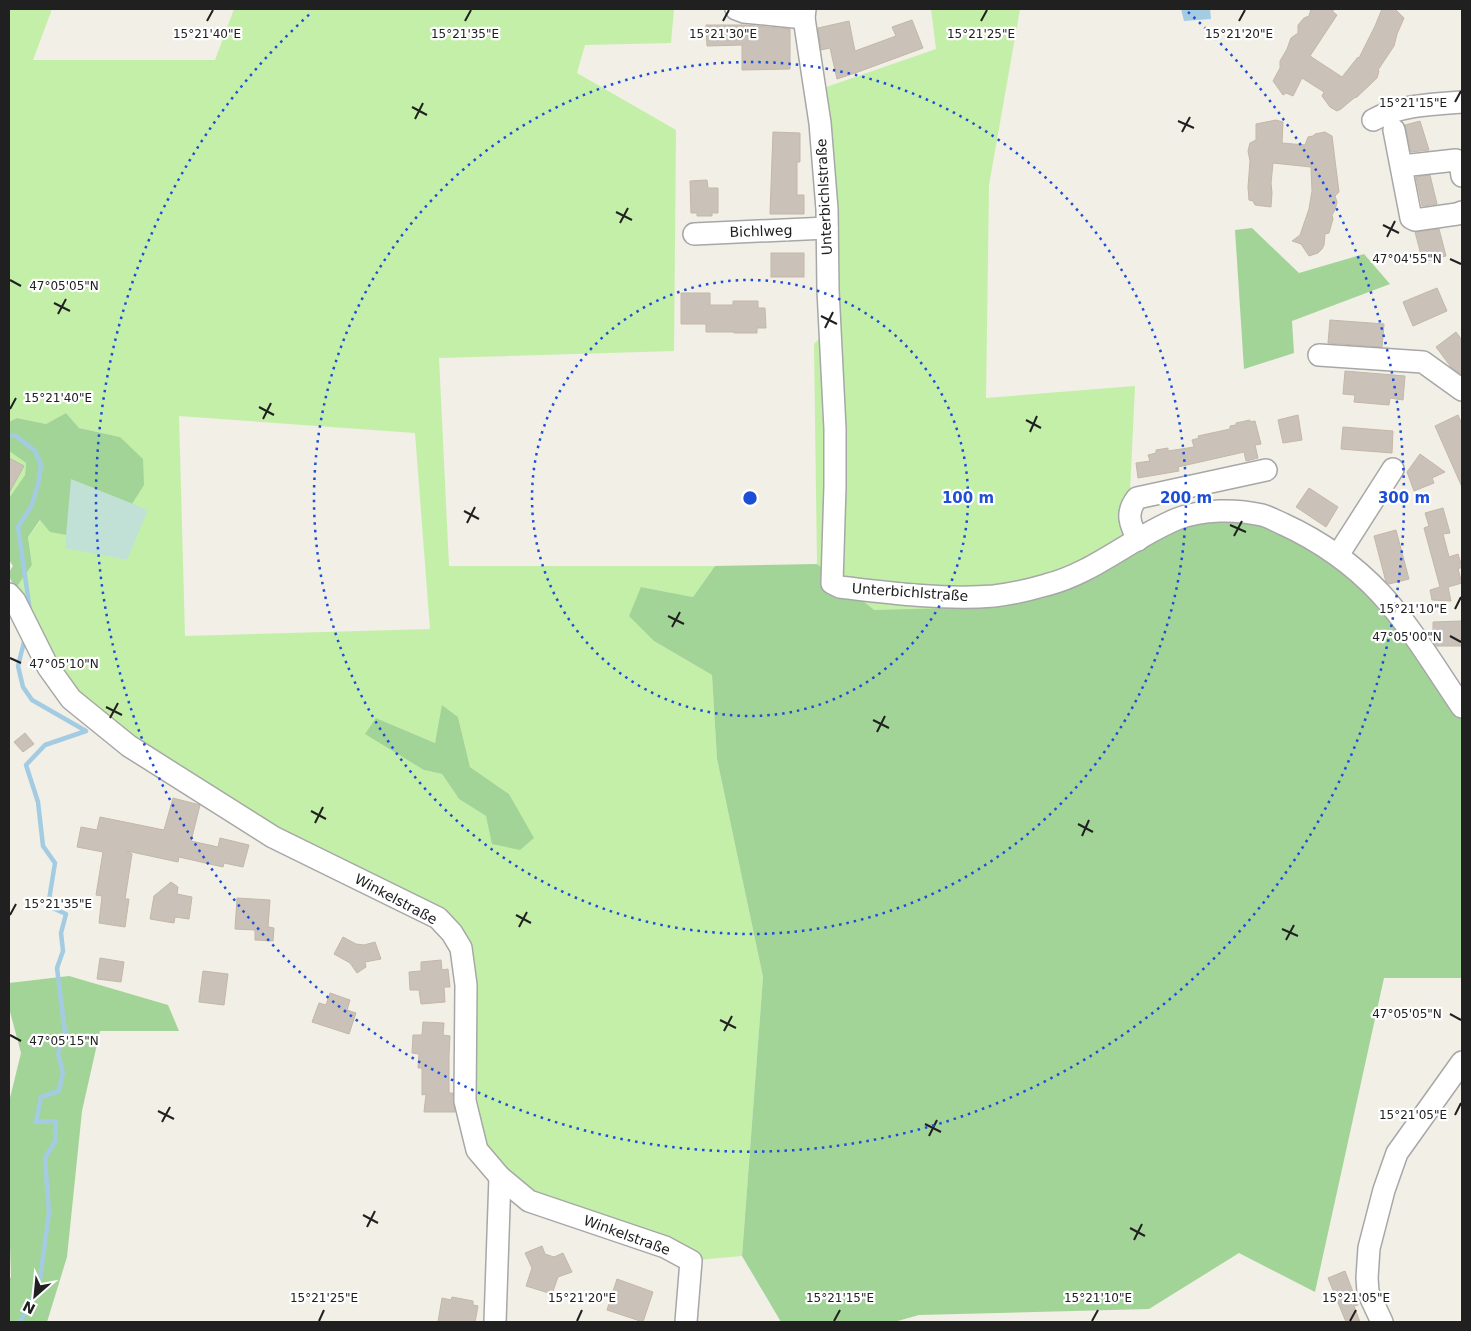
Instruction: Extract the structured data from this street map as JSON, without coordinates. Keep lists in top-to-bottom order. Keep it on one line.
{"streets":{"street":["Unterbichlstraße","Bichlweg","Winkelstraße"]},"crossings":[["Unterbichlstraße","Bichlweg"]],"north":"bottom left","coordinates":["15°21'40\"E","15°21'35\"E","15°21'30\"E","15°21'25\"E","15°21'20\"E","15°21'15\"E","47°04'55\"N","47°05'05\"N","15°21'10\"E","47°05'00\"N","47°05'10\"N","47°05'15\"N","15°21'05\"E"],"rings":["100 m","200 m","300 m"]}
